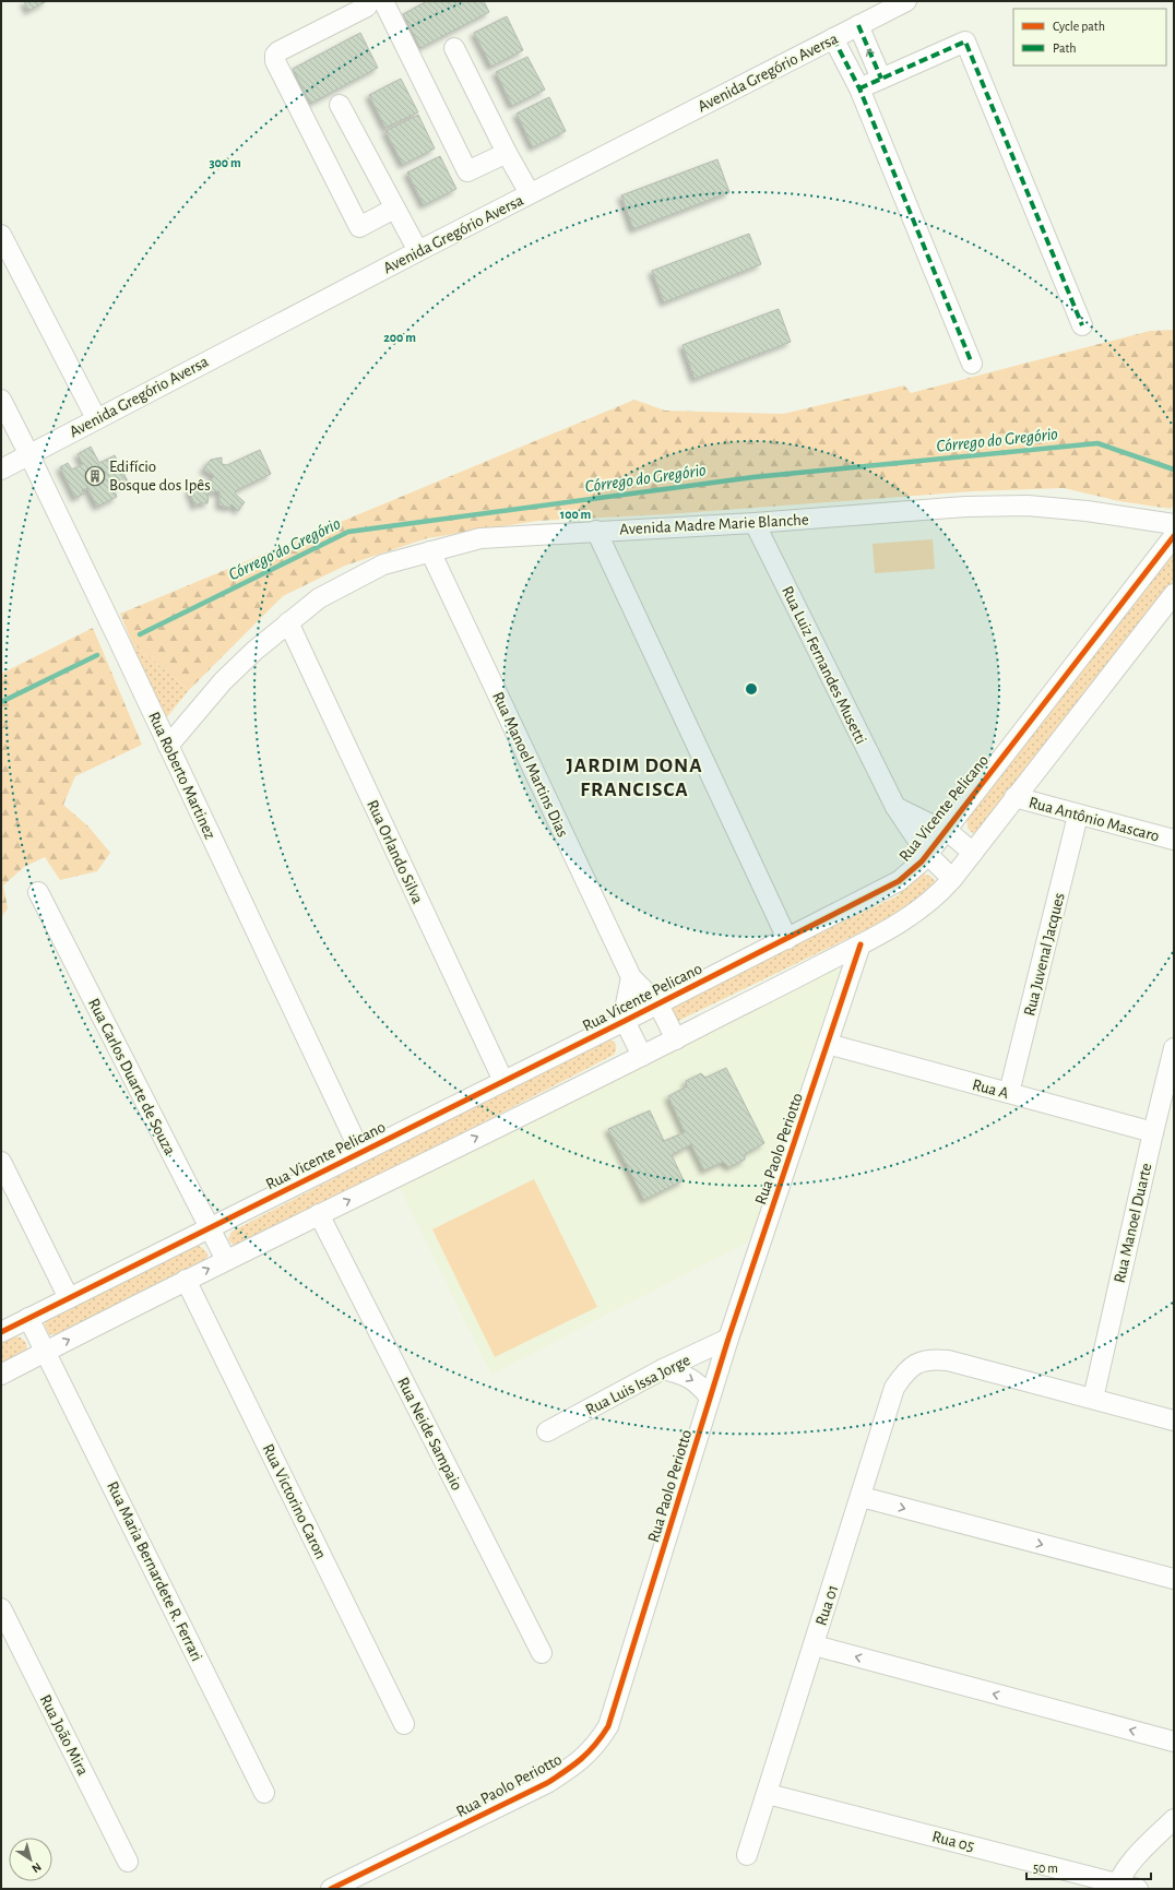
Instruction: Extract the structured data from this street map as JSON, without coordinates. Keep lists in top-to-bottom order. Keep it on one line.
{"streets":{"street":["Avenida Gregório Aversa","Avenida Madre Marie Blanche","Rua Luiz Fernandes Musetti","Rua Manoel Martins Dias","Rua Roberto Martinez","Rua Vicente Pelicano","Rua Antônio Mascaro","Rua Orlando Silva","Rua Juvenal Jacques","Rua Carlos Duarte de Souza","Rua A","Rua Paolo Periotto","Rua Manoel Duarte","Rua Luis Issa Jorge","Rua Neide Sampaio","Rua Victorino Caron","Rua Maria Bernardete R. Ferrari","Rua 01","Rua João Mira","Rua 05"]},"crossings":[["Avenida Gregório Aversa","Rua Roberto Martinez"],["Avenida Madre Marie Blanche","Rua Luiz Fernandes Musetti"],["Avenida Madre Marie Blanche","Rua Manoel Martins Dias"],["Avenida Madre Marie Blanche","Rua Roberto Martinez"],["Avenida Madre Marie Blanche","Rua Orlando Silva"],["Rua Luiz Fernandes Musetti","Rua Vicente Pelicano"],["Rua Manoel Martins Dias","Rua Vicente Pelicano"],["Rua Roberto Martinez","Rua Vicente Pelicano"],["Rua Vicente Pelicano","Rua Orlando Silva"],["Rua Vicente Pelicano","Rua Carlos Duarte de Souza"],["Rua Vicente Pelicano","Rua Maria Bernardete R. Ferrari"],["Rua Antônio Mascaro","Rua Juvenal Jacques"],["Rua Juvenal Jacques","Rua A"],["Rua A","Rua Paolo Periotto"],["Rua A","Rua Manoel Duarte"],["Rua Paolo Periotto","Rua Luis Issa Jorge"],["Rua Manoel Duarte","Rua 01"],["Rua 01","Rua 05"]],"districts":["JARDIM DONA FRANCISCA"],"water":["Córrego do Gregório"],"places":{"building":["Edifício Bosque dos Ipês"]},"legend":["Cycle path","Path"],"scale_bar":"50 m","north":"bottom right","rings":["300 m","200 m","100 m"]}
